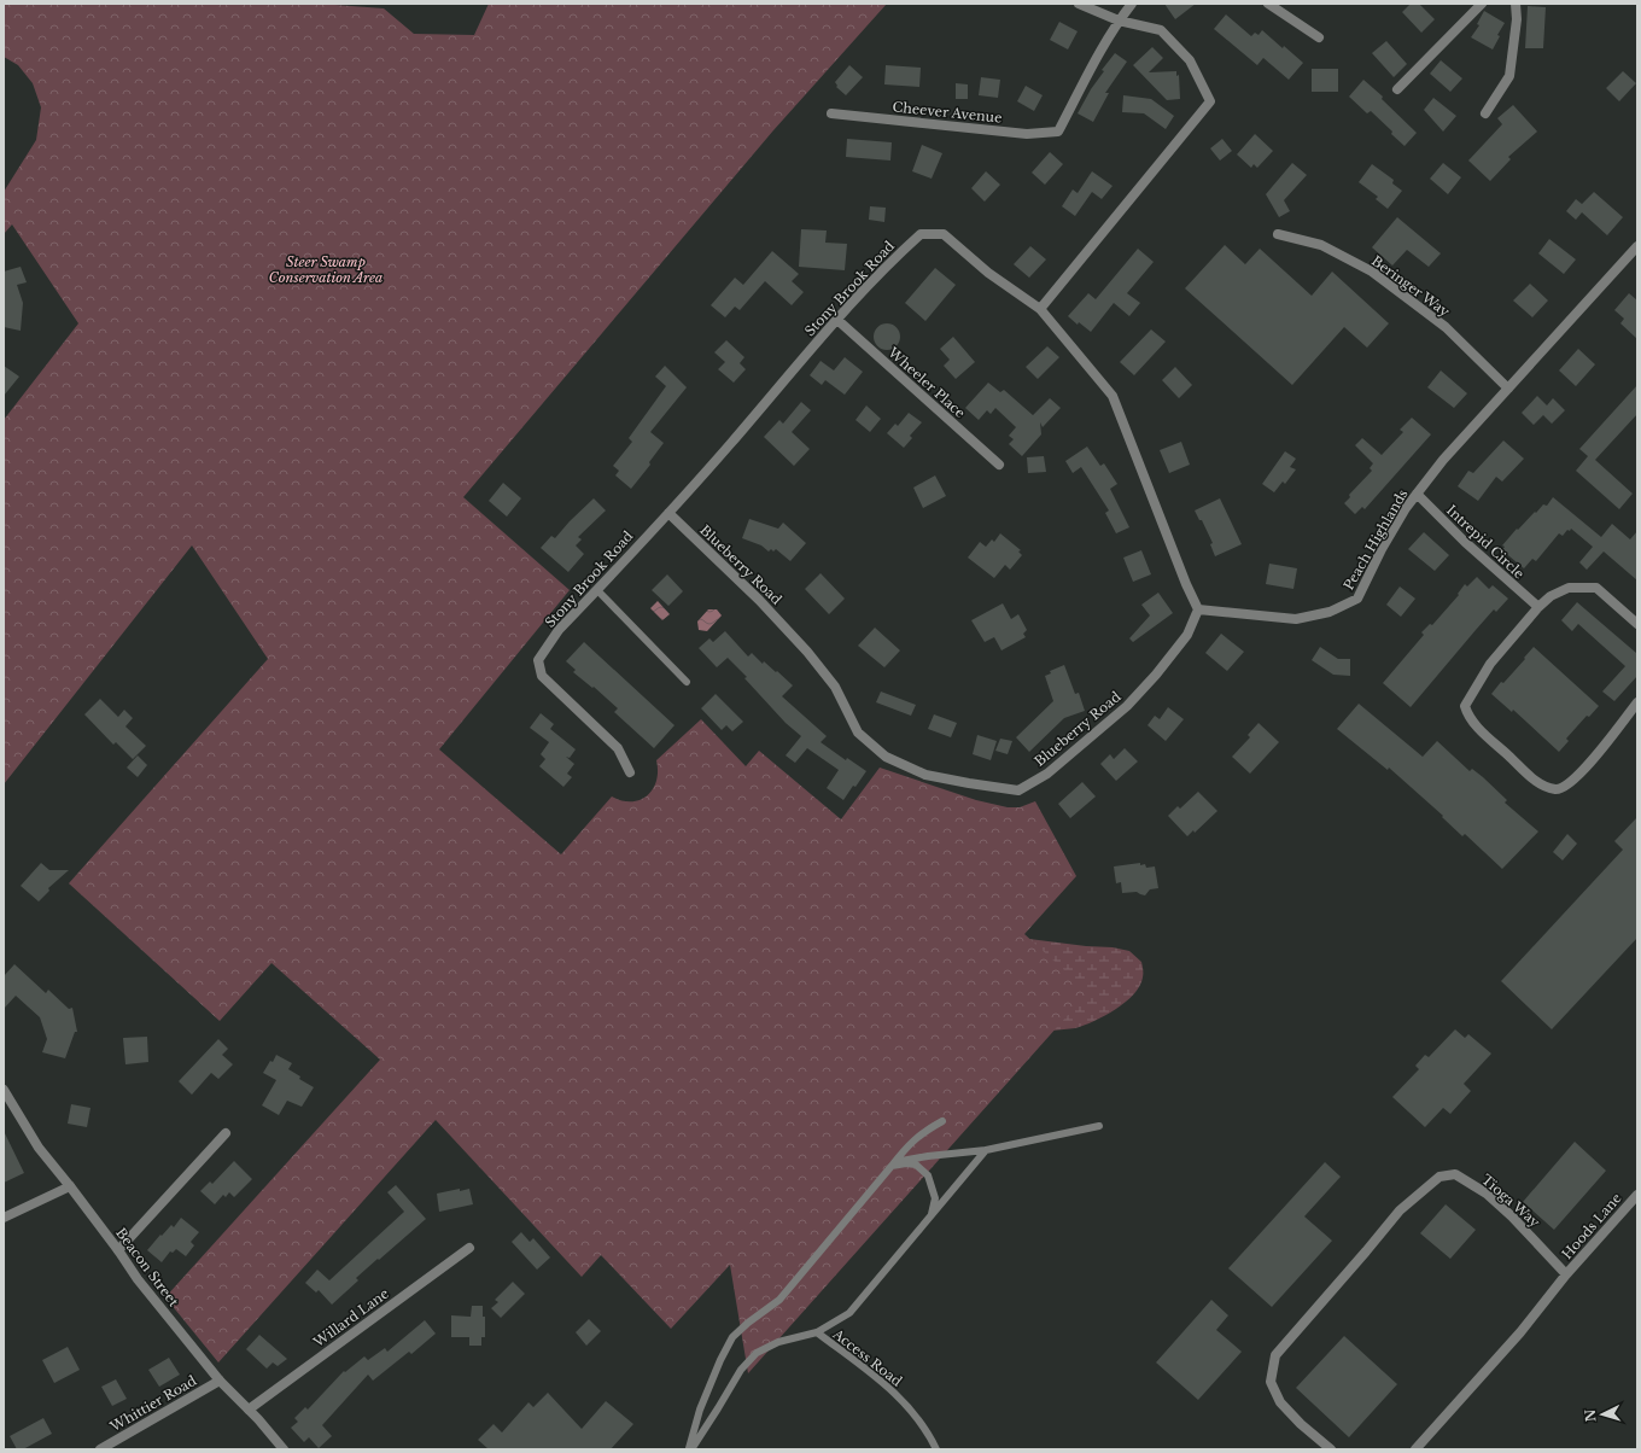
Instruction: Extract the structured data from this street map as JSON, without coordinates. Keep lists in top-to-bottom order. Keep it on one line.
{"streets":{"street":["Cheever Avenue","Beringer Way","Stony Brook Road","Wheeler Place","Peach Highlands","Intrepid Circle","Blueberry Road","Tioga Way","Hoods Lane","Beacon Street","Willard Lane","Whittier Road"],"lane":["Access Road"]},"crossings":[["Beringer Way","Peach Highlands"],["Stony Brook Road","Wheeler Place"],["Stony Brook Road","Blueberry Road"],["Peach Highlands","Intrepid Circle"],["Peach Highlands","Blueberry Road"],["Tioga Way","Hoods Lane"],["Beacon Street","Willard Lane"],["Beacon Street","Whittier Road"]],"parks":["Steer Swamp Conservation Area"],"north":"left"}
